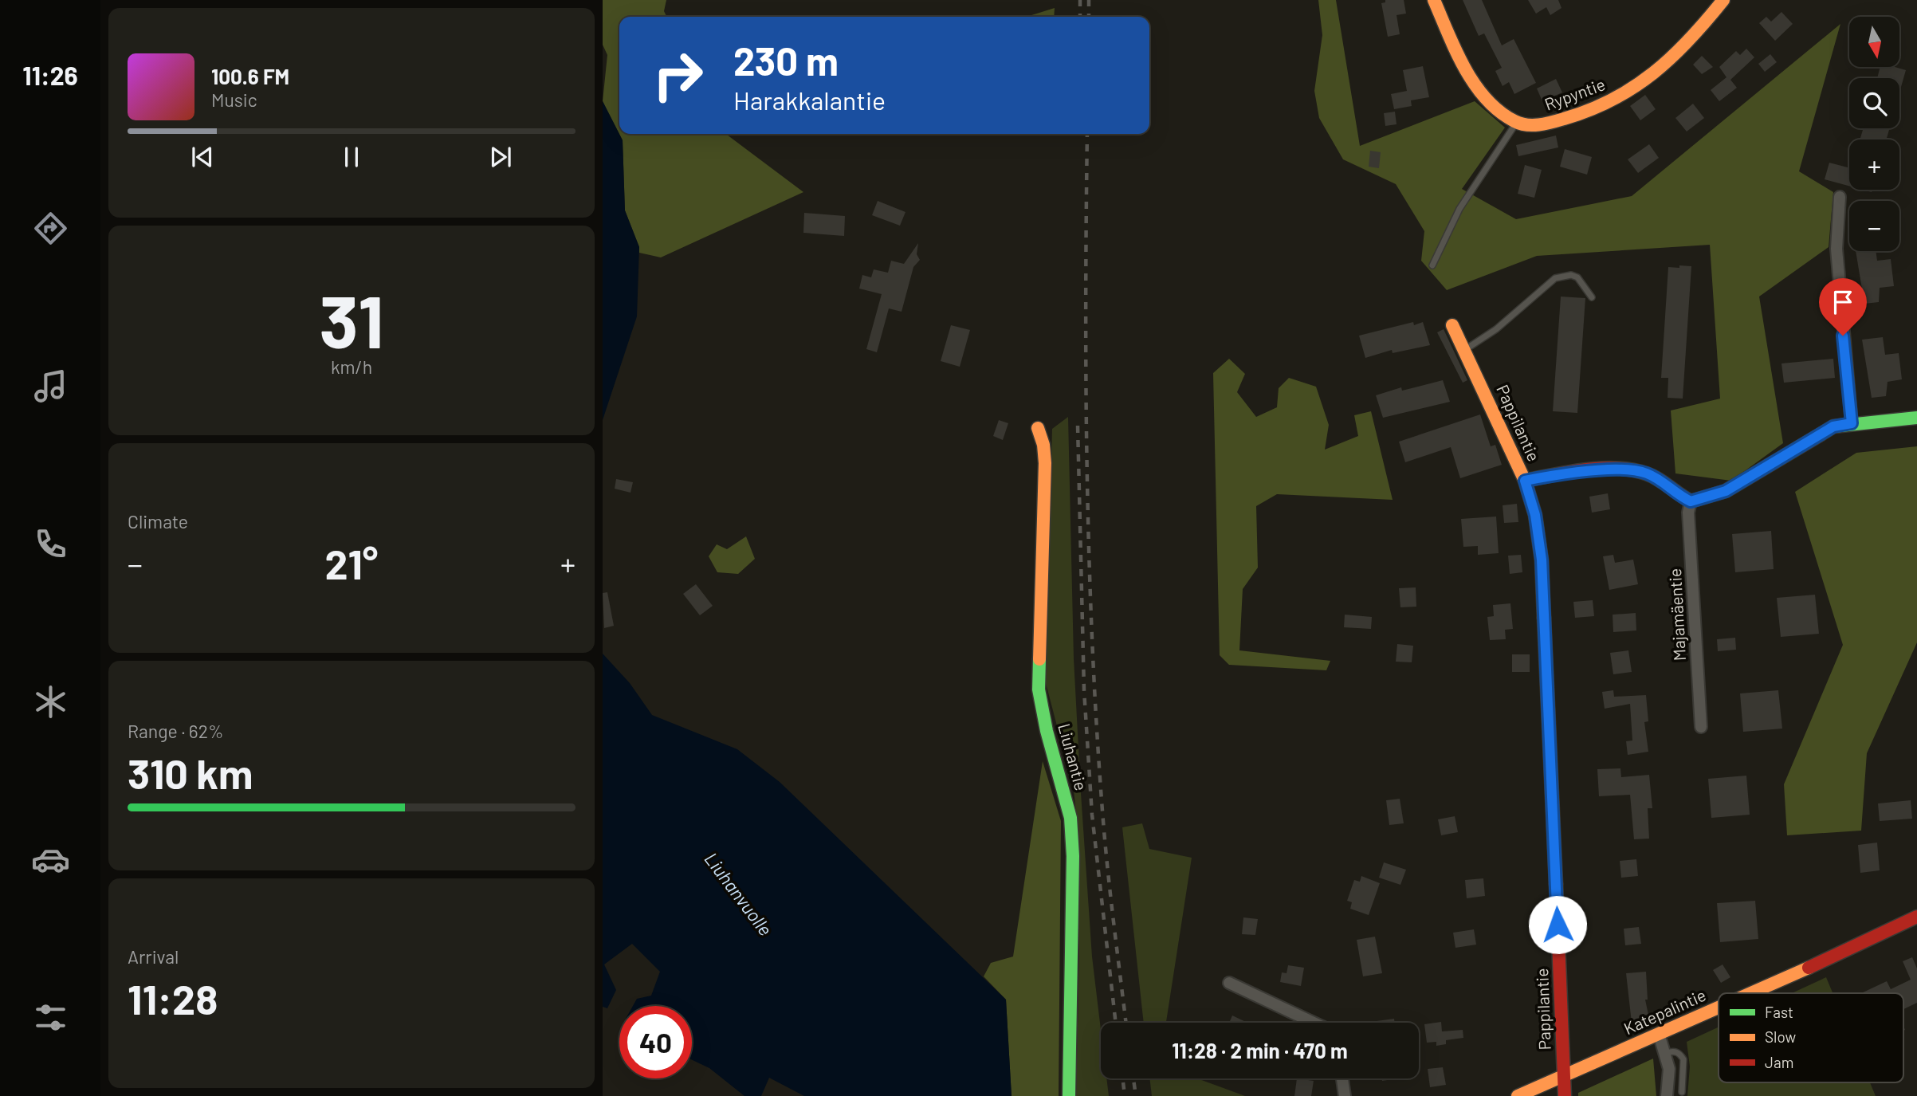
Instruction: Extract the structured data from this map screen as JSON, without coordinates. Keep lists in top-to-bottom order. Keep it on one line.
{"streets":{"street":["Rypyntie","Pappilantie","Majamäentie","Liuhantie","Katepalintie"]},"crossings":[["Pappilantie","Katepalintie"]],"water":["Liuhanvuolle"],"legend":["Fast","Slow","Jam"],"north":"bottom","page":{"tabs":"11:26","map_buttons":["+","−"],"turn":["230 m","Harakkalantie"],"song":["100.6 FM","Music"],"tile":[["31","km/h"],"Climate",["Range · 62%","310 km"],["Arrival","11:28"]],"heat":["−","21°","+"],"limit":"40","trip":"11:28 · 2 min · 470 m"}}
